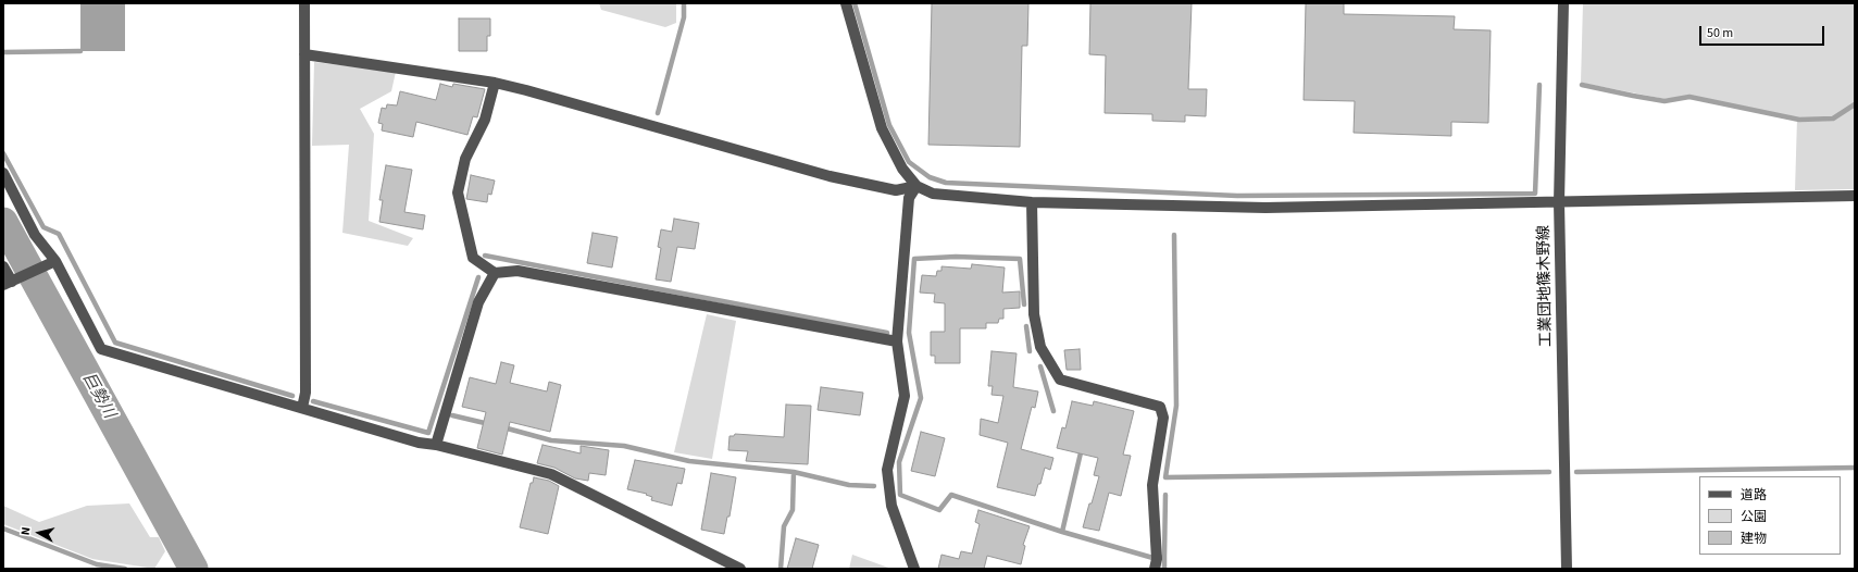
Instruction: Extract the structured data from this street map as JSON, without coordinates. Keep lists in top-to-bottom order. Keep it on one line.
{"streets":{"street":["工業団地篠木野線"]},"water":["巨勢川"],"legend":["道路","公園","建物"],"scale_bar":"50 m","north":"left"}
